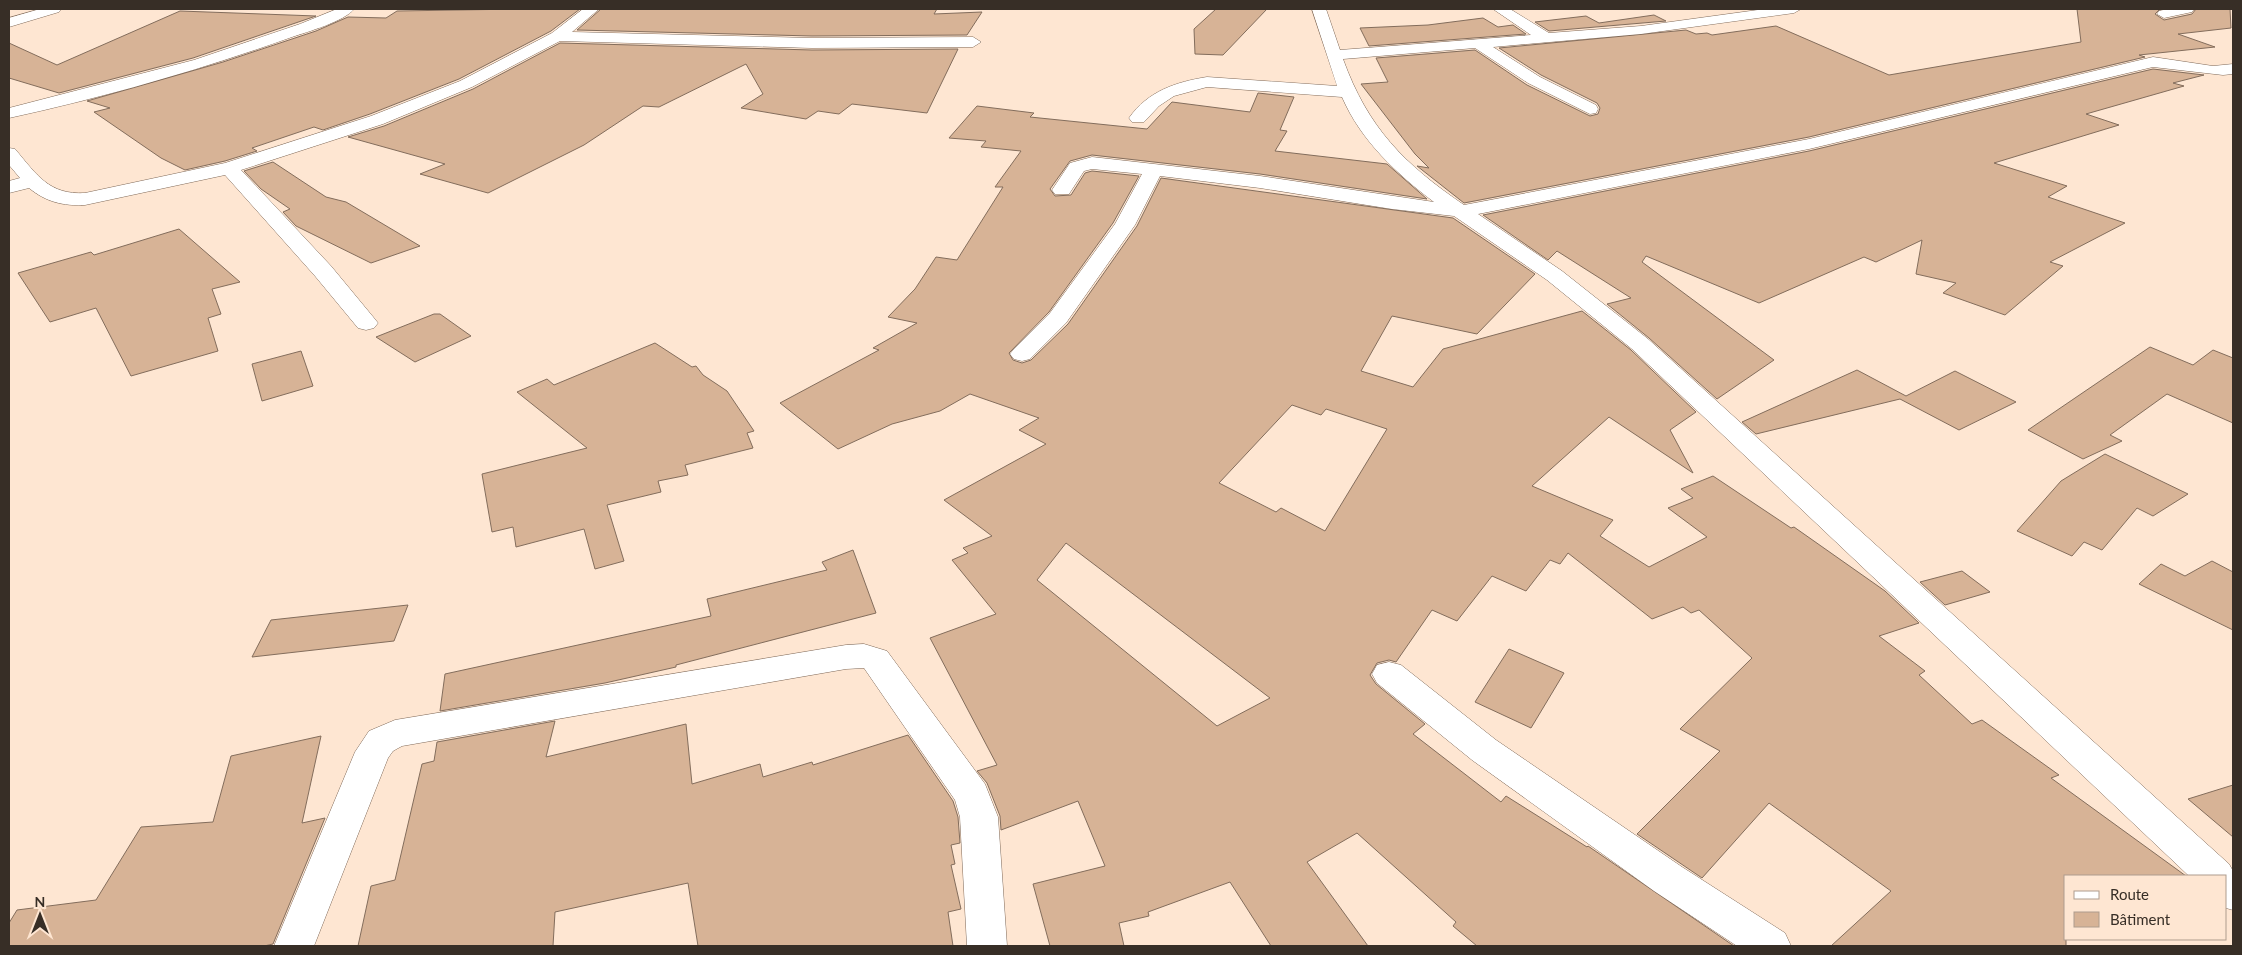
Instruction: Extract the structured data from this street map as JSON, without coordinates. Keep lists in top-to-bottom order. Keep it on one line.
{"legend":["Route","Bâtiment"],"north":"top"}
